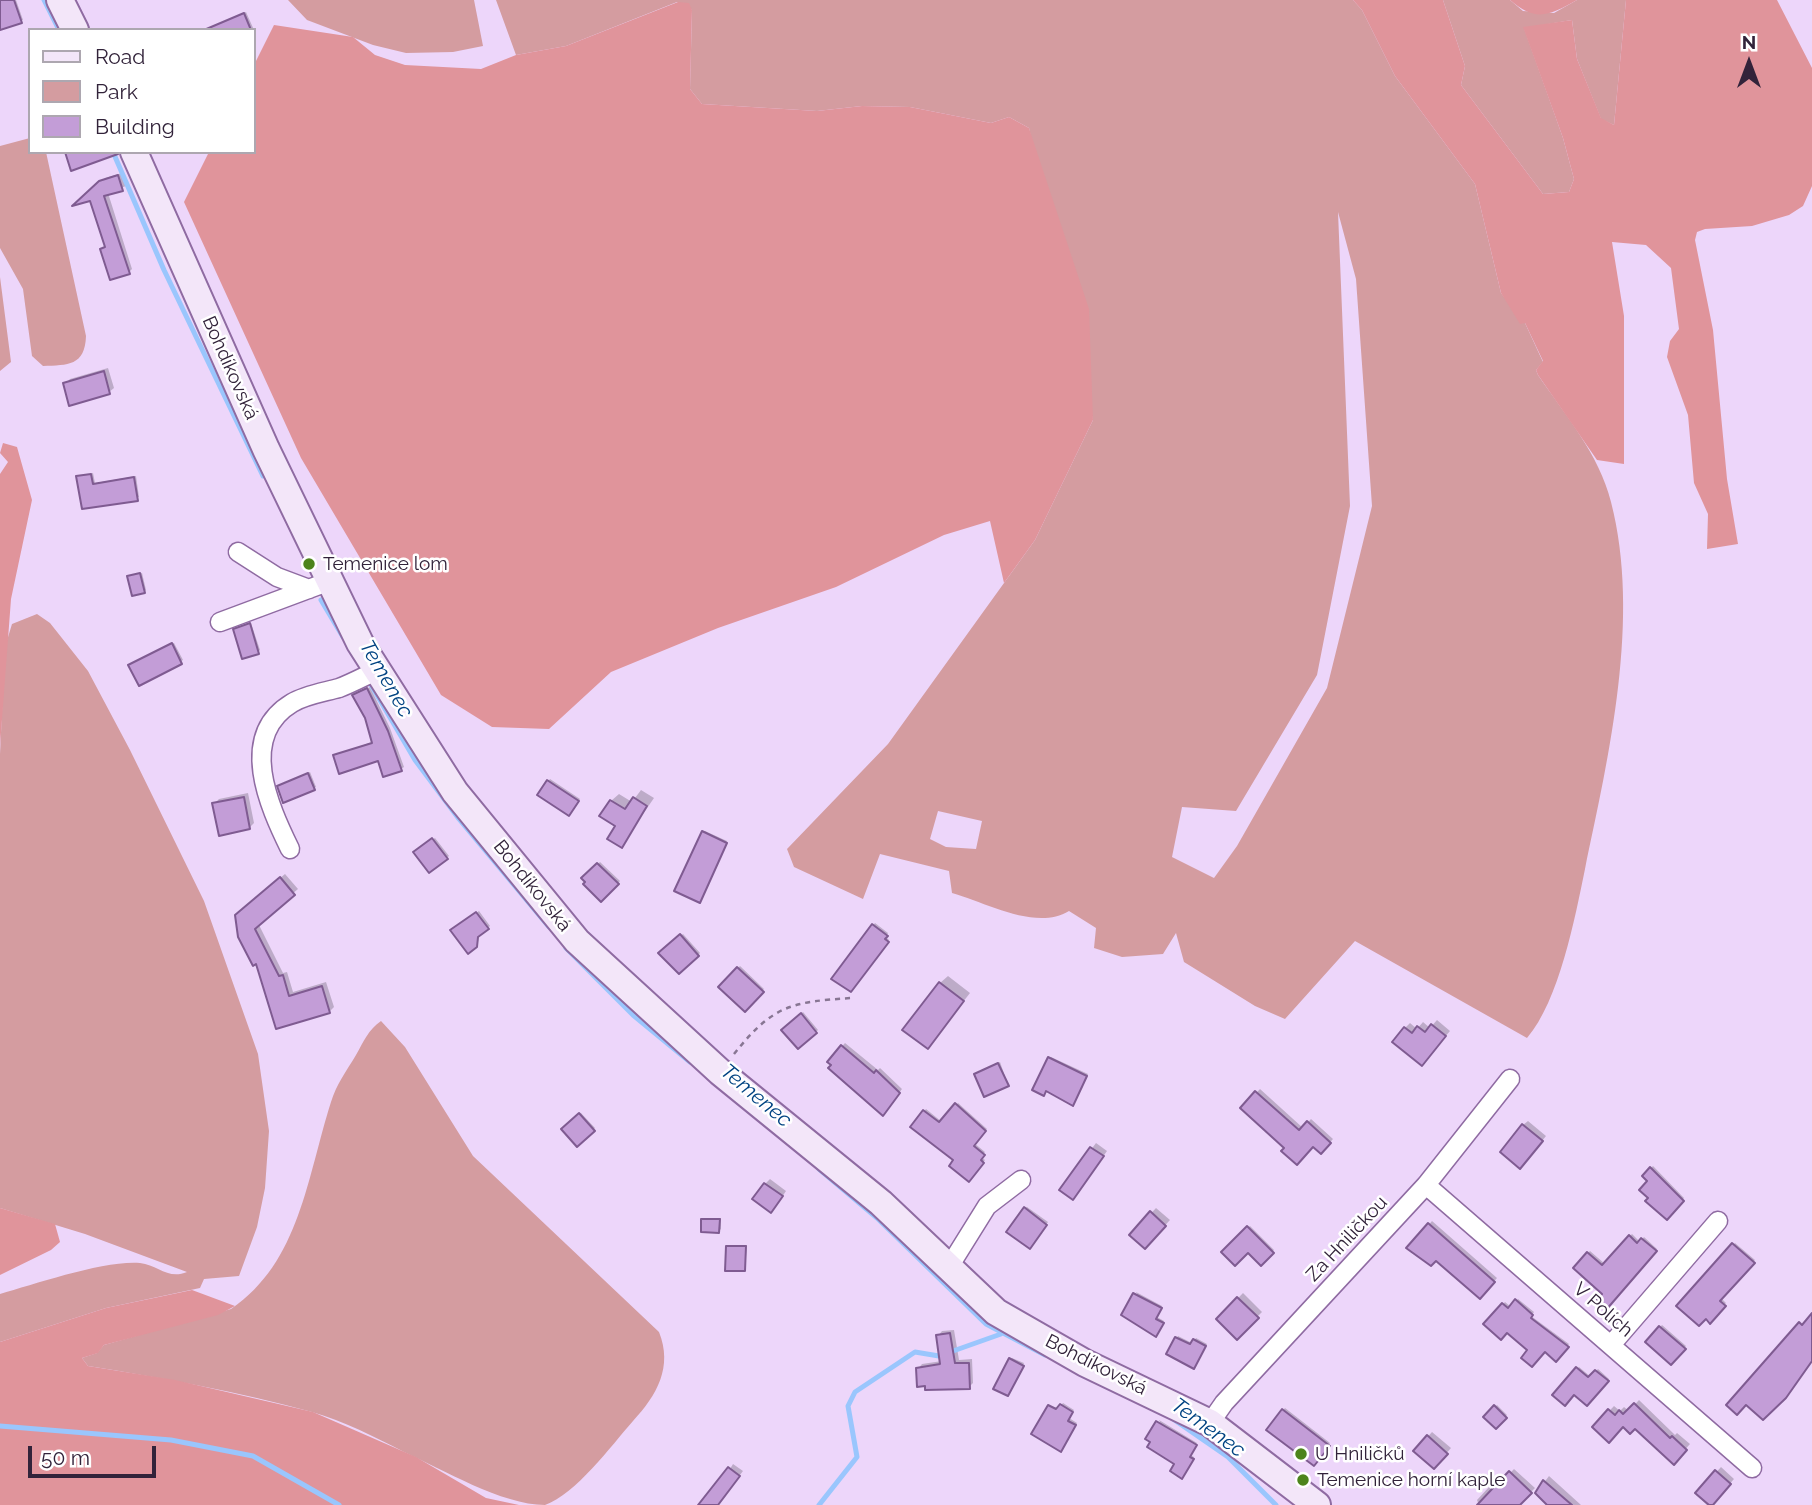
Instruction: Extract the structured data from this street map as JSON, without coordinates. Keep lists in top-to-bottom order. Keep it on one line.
{"streets":{"street":["Bohdíkovská","Za Hniličkou","V Polích"]},"crossings":[["Bohdíkovská","Za Hniličkou"],["Za Hniličkou","V Polích"]],"water":["Temenec"],"places":["Temenice lom","U Hniličků","Temenice horní kaple"],"legend":["Road","Park","Building"],"scale_bar":"50 m","north":"top"}
